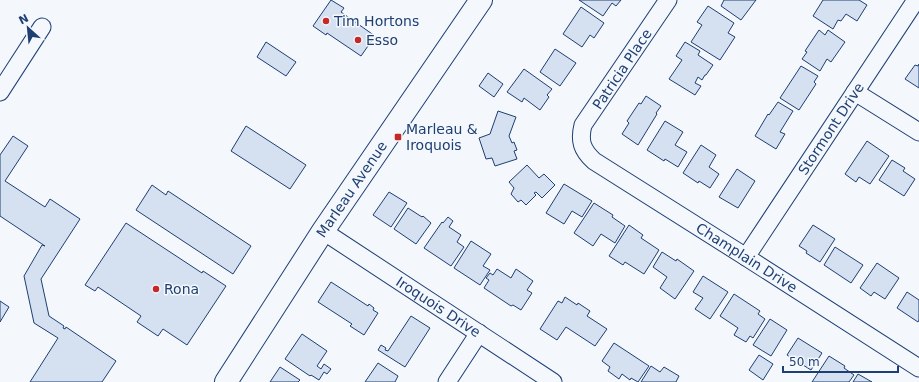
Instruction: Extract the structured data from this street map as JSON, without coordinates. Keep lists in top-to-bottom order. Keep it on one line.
{"streets":{"main road":["Marleau Avenue"],"street":["Patricia Place","Stormont Drive","Champlain Drive","Iroquois Drive"]},"crossings":[["Patricia Place","Champlain Drive"],["Stormont Drive","Champlain Drive"],["Marleau Avenue","Iroquois Drive"]],"places":{"other":["Tim Hortons","Esso","Rona"],"transit":["Marleau & Iroquois"]},"scale_bar":"50 m","north":"top left"}
